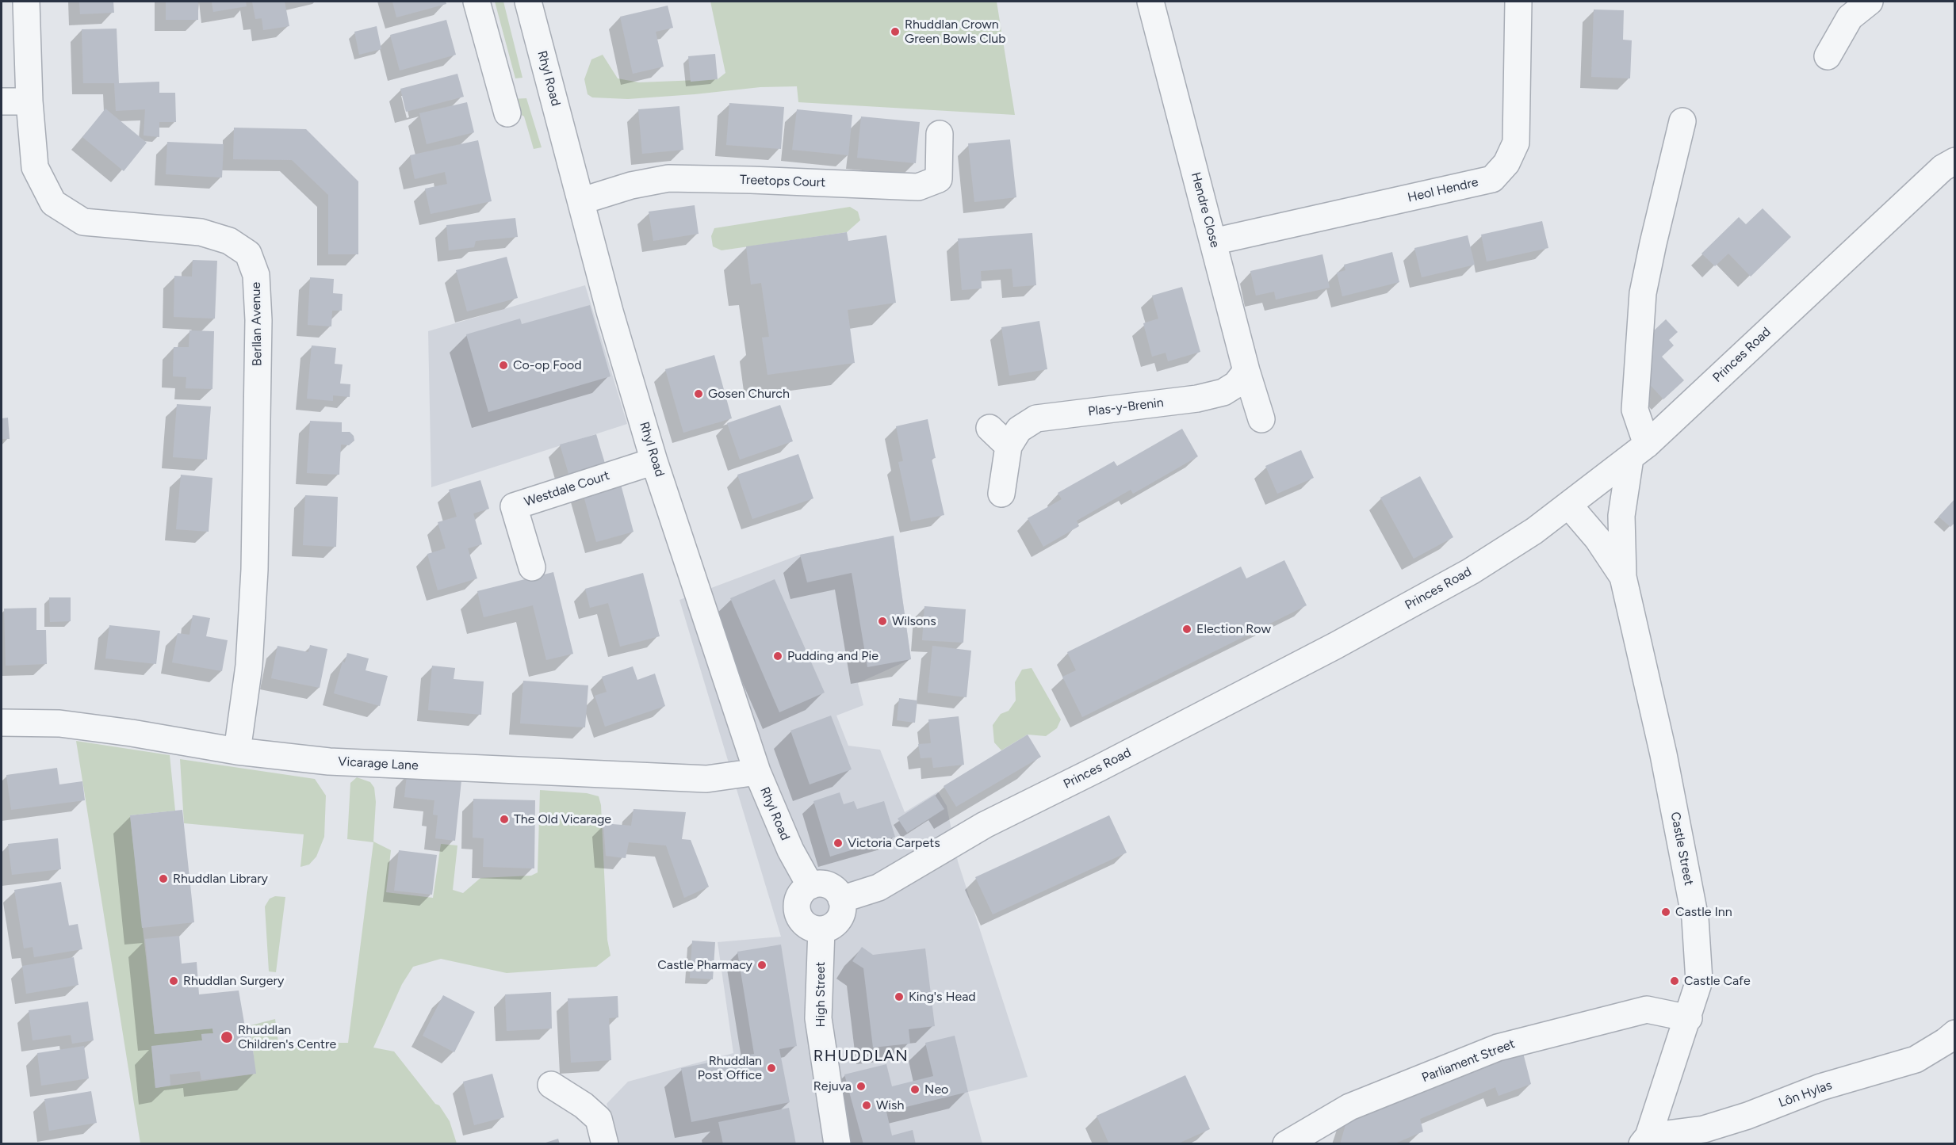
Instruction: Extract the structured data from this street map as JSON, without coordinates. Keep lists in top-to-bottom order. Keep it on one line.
{"streets":{"street":["Rhyl Road","Treetops Court","Heol Hendre","Hendre Close","Berllan Avenue","Princes Road","Plas-y-Brenin","Westdale Court","Vicarage Lane","Castle Street","High Street","Parliament Street","Lôn Hylas"]},"crossings":[["Rhyl Road","Treetops Court"],["Rhyl Road","Princes Road"],["Rhyl Road","Westdale Court"],["Rhyl Road","Vicarage Lane"],["Rhyl Road","High Street"],["Heol Hendre","Hendre Close"],["Hendre Close","Plas-y-Brenin"],["Berllan Avenue","Vicarage Lane"],["Princes Road","Castle Street"],["Princes Road","High Street"],["Castle Street","Parliament Street"],["Castle Street","Lôn Hylas"]],"districts":["RHUDDLAN"],"places":["Rhuddlan Crown Green Bowls Club","Co-op Food","Gosen Church","Wilsons","Election Row","Pudding and Pie","The Old Vicarage","Victoria Carpets","Rhuddlan Library","Castle Inn","Castle Pharmacy","Rhuddlan Surgery","Castle Cafe","King's Head","Rhuddlan Children's Centre","Rhuddlan Post Office","Rejuva","Neo","Wish"]}
